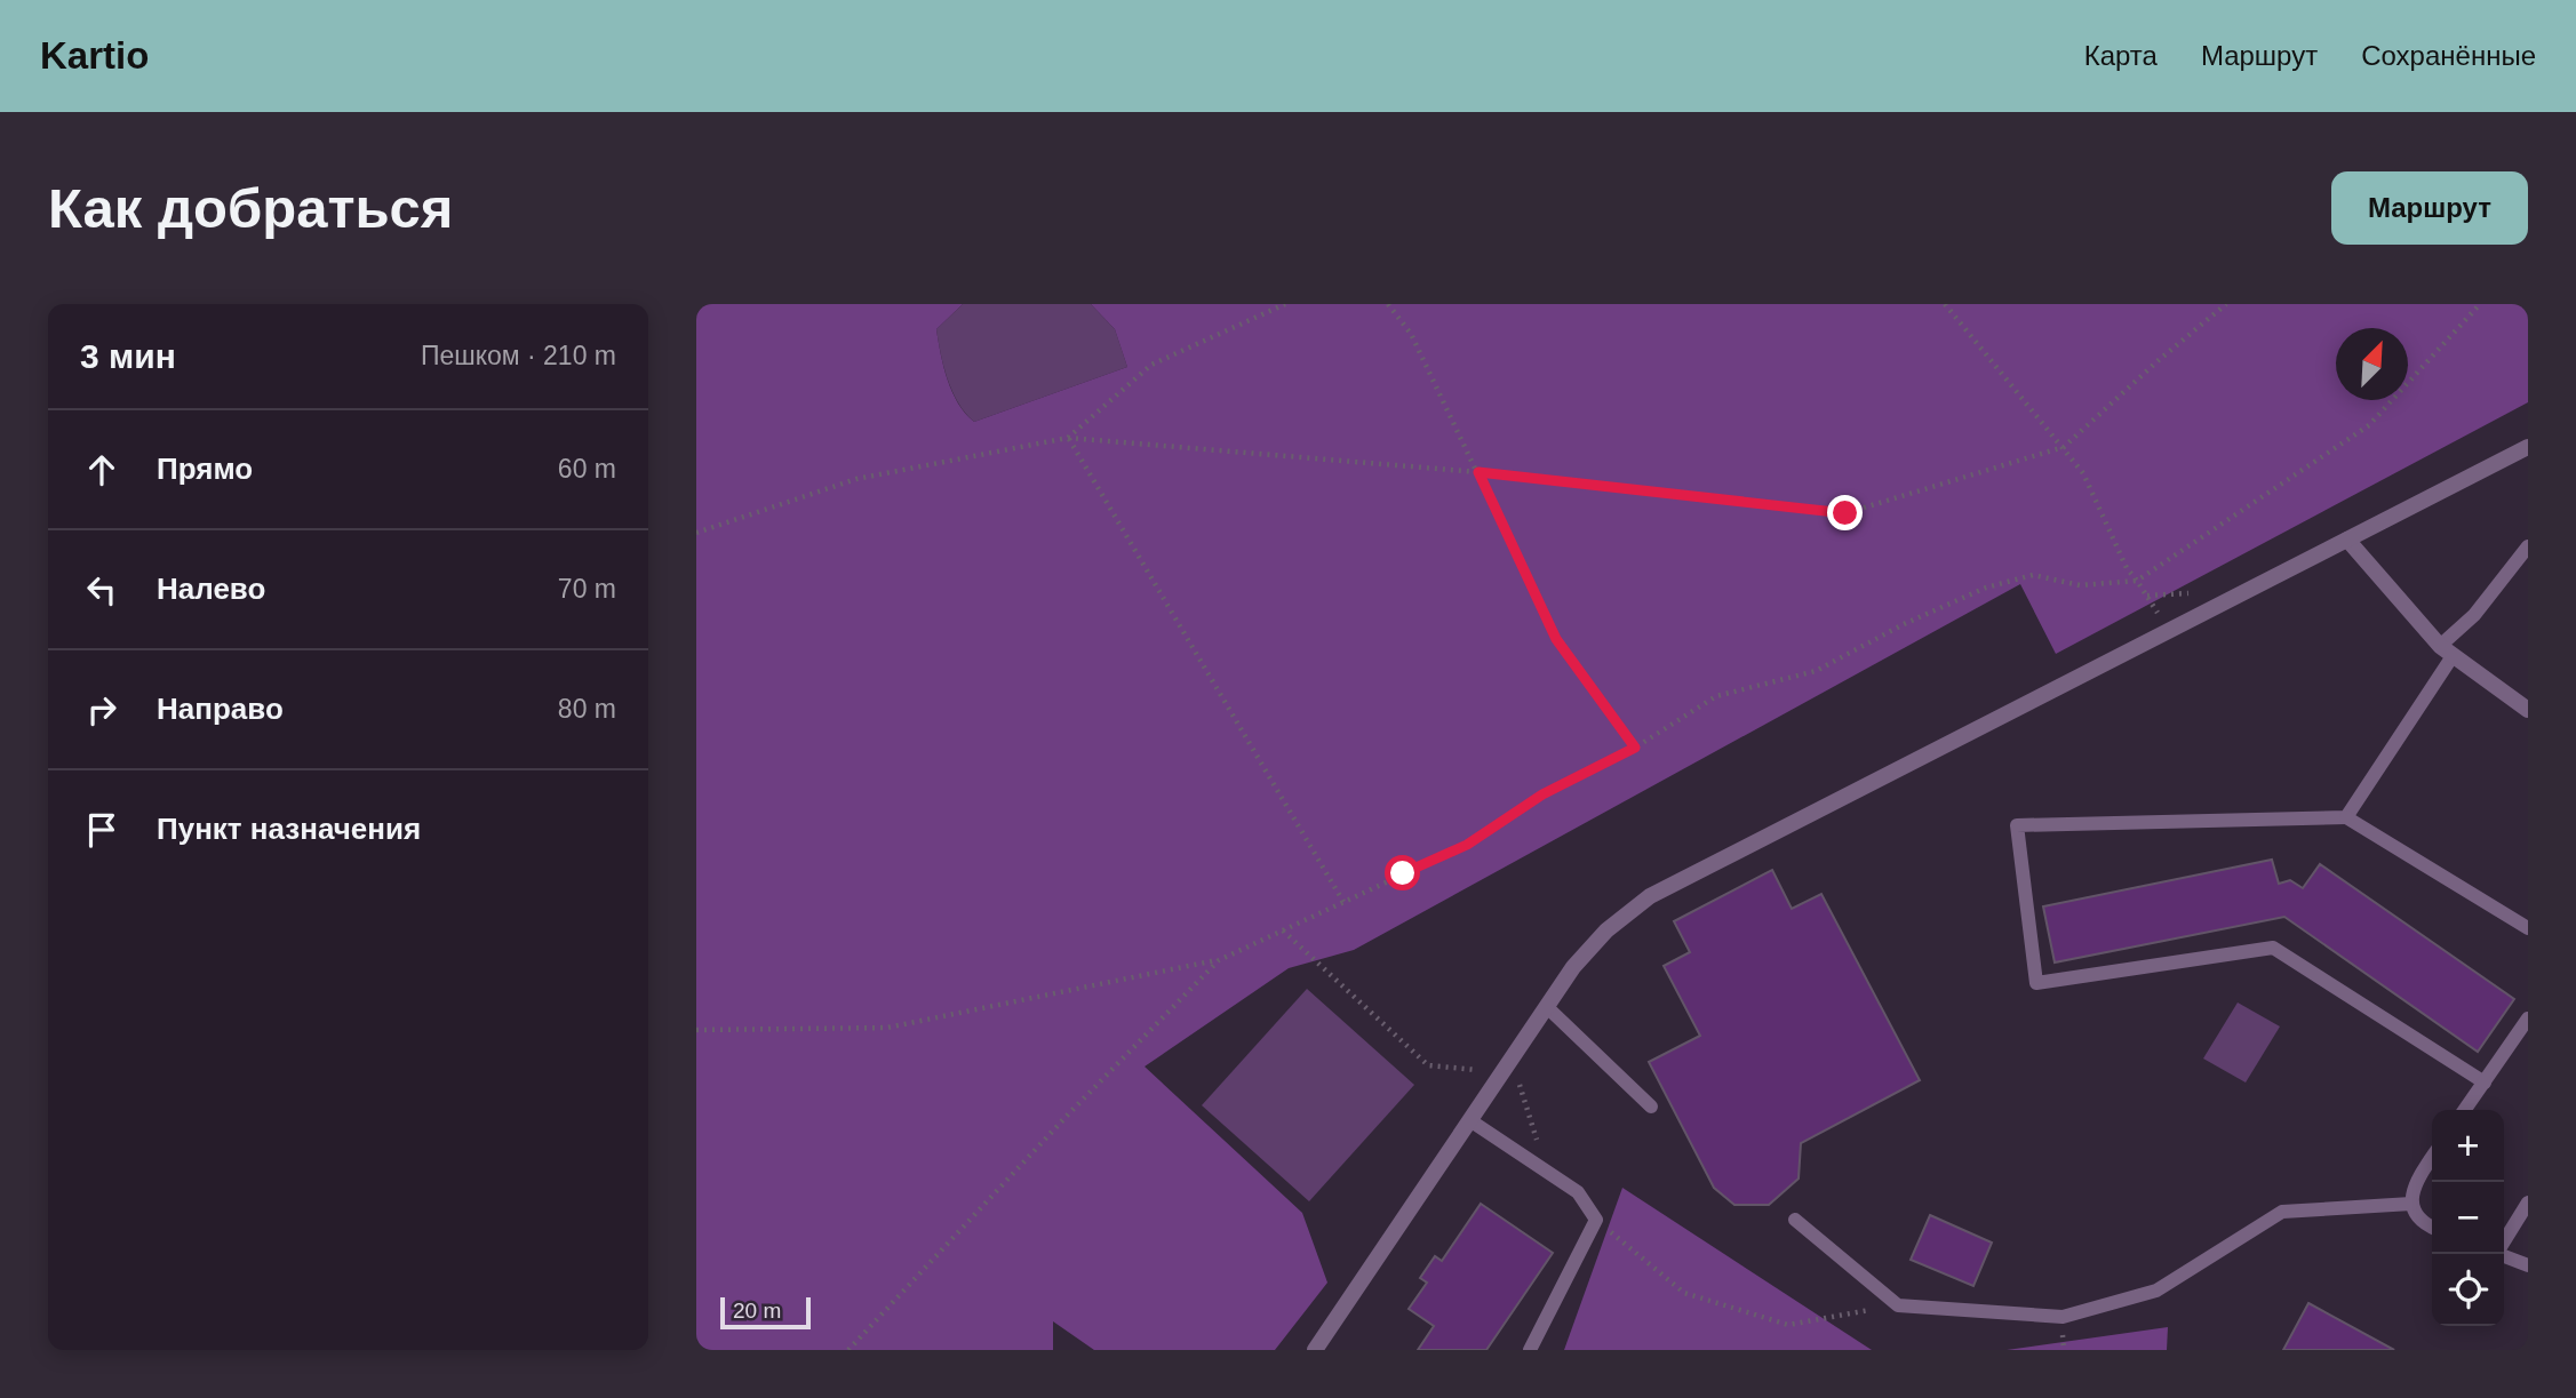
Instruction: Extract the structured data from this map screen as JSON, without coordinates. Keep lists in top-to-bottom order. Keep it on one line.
{"scale_bar":"20 m","north":"top right","page":{"header":"Kartio","nav":["Карта","Маршрут","Сохранённые"],"buttons":"Маршрут","title":"Как добраться","heading":["3 мин","Пешком · 210 m"],"list":[["Прямо","60 m"],["Налево","70 m"],["Направо","80 m"],"Пункт назначения"],"map_buttons":["+","−"],"scale":"20 m"}}
